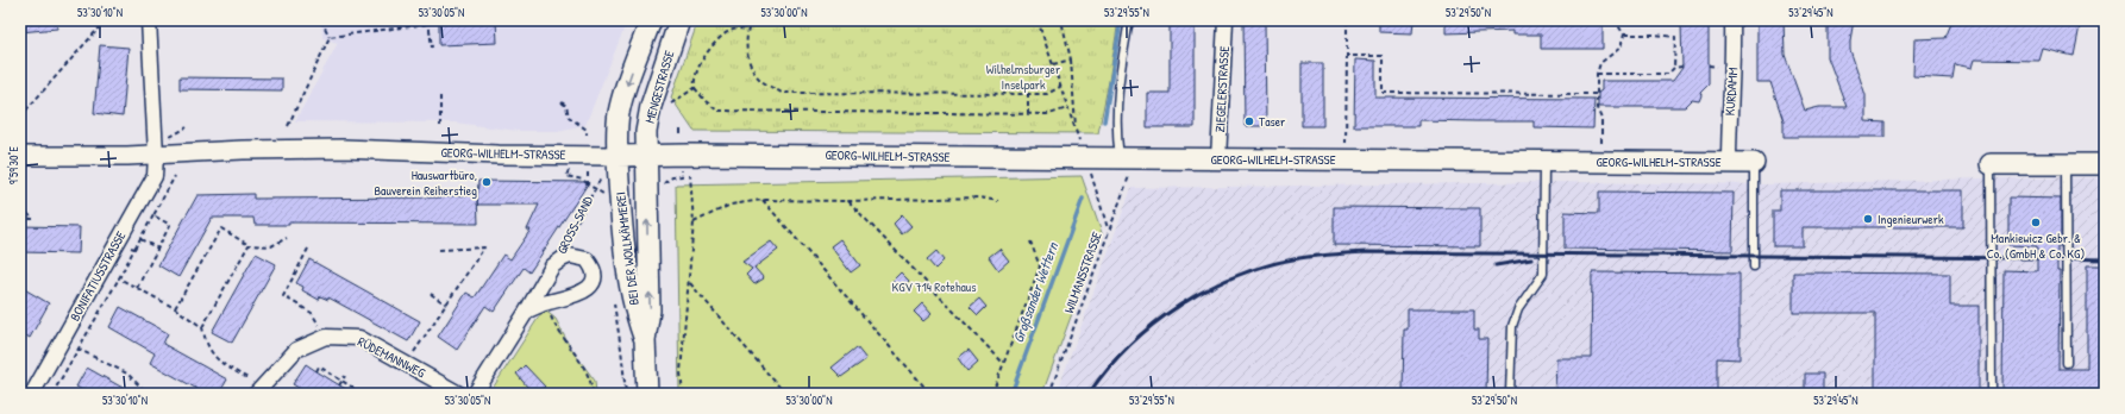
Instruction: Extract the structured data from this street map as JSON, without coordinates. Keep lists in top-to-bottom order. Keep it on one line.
{"streets":{"main road":["MENGESTRASSE","GEORG-WILHELM-STRASSE","BEI DER WOLLKÄMMEREI"],"street":["ZIEGELERSTRASSE","KURDAMM","GROSS-SAND","BONIFATIUSSTRASSE","RÜDEMANNWEG"],"path":["WILMANSSTRASSE"]},"crossings":[["MENGESTRASSE","GEORG-WILHELM-STRASSE"],["MENGESTRASSE","BEI DER WOLLKÄMMEREI"],["ZIEGELERSTRASSE","GEORG-WILHELM-STRASSE"],["KURDAMM","GEORG-WILHELM-STRASSE"],["GEORG-WILHELM-STRASSE","BEI DER WOLLKÄMMEREI"],["GEORG-WILHELM-STRASSE","WILMANSSTRASSE"],["GEORG-WILHELM-STRASSE","BONIFATIUSSTRASSE"]],"water":["Großsander Wettern"],"parks":["Wilhelmsburger Inselpark","KGV 714 Rotehaus"],"places":["Taser","Hauswartbüro, Bauverein Reiherstieg","Ingenieurwerk","Mankiewicz Gebr. & Co. (GmbH & Co. KG)"],"coordinates":["53°30'10\"N","53°30'05\"N","53°30'00\"N","53°29'55\"N","53°29'50\"N","53°29'45\"N","9°59'30\"E"]}
